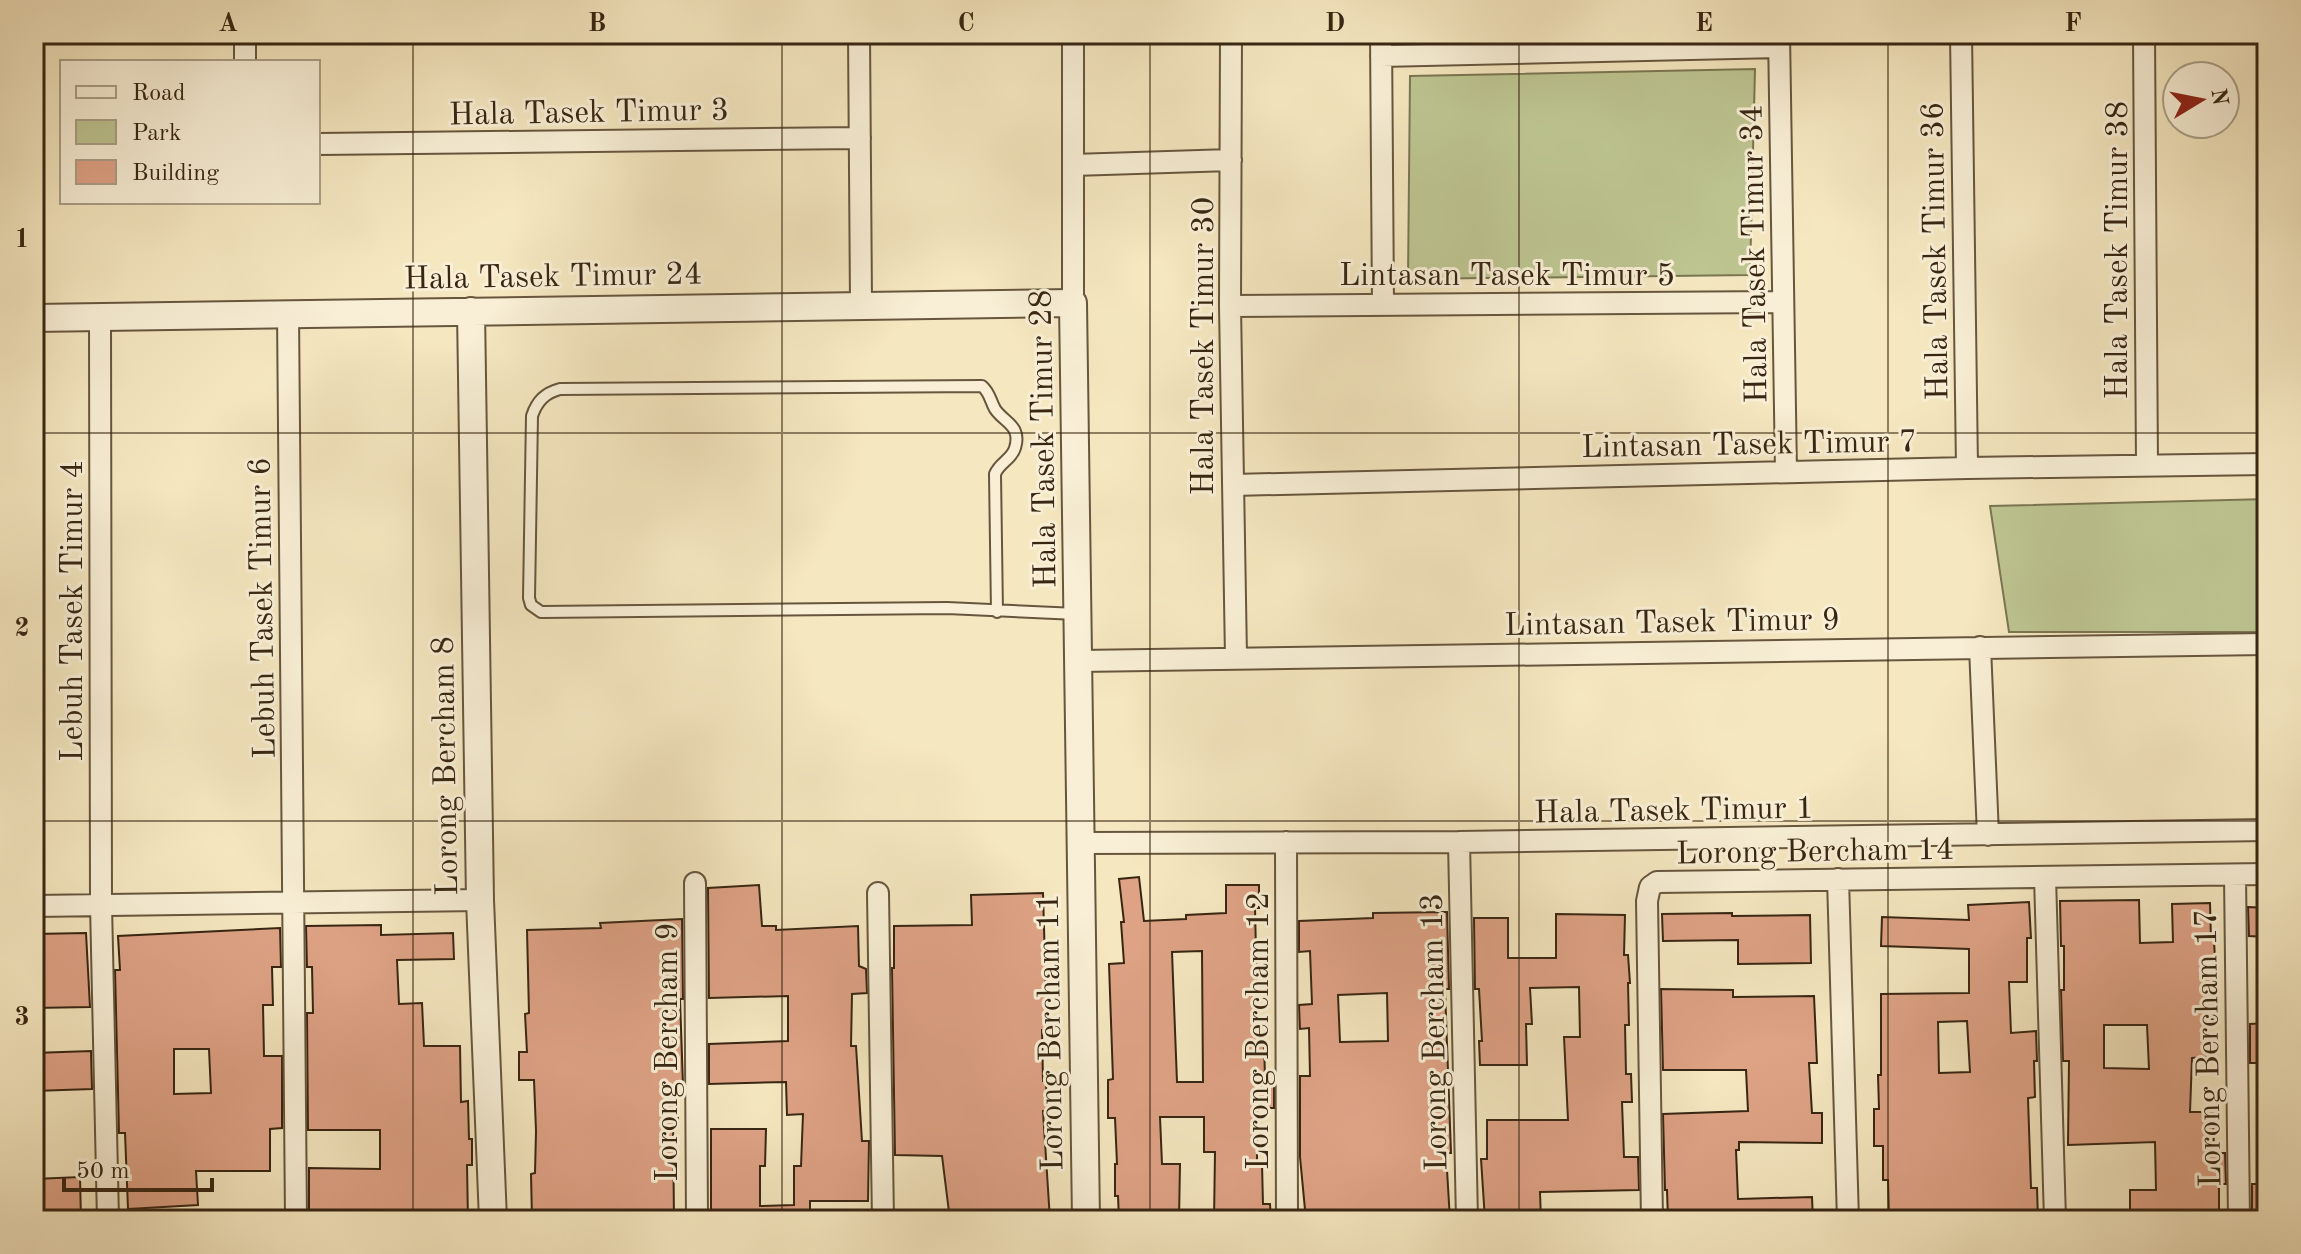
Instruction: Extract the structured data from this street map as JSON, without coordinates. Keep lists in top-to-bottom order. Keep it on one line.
{"streets":{"street":["Hala Tasek Timur 3","Hala Tasek Timur 38","Hala Tasek Timur 36","Hala Tasek Timur 34","Lintasan Tasek Timur 5","Hala Tasek Timur 24","Hala Tasek Timur 30","Hala Tasek Timur 28","Lintasan Tasek Timur 7","Lebuh Tasek Timur 6","Lebuh Tasek Timur 4","Lintasan Tasek Timur 9","Lorong Bercham 8","Hala Tasek Timur 1","Lorong Bercham 14","Lorong Bercham 12","Lorong Bercham 11","Lorong Bercham 13","Lorong Bercham 17","Lorong Bercham 9"]},"crossings":[["Hala Tasek Timur 38","Lintasan Tasek Timur 7"],["Hala Tasek Timur 36","Lintasan Tasek Timur 7"],["Hala Tasek Timur 34","Lintasan Tasek Timur 5"],["Hala Tasek Timur 34","Lintasan Tasek Timur 7"],["Lintasan Tasek Timur 5","Hala Tasek Timur 30"],["Hala Tasek Timur 24","Hala Tasek Timur 28"],["Hala Tasek Timur 24","Lebuh Tasek Timur 6"],["Hala Tasek Timur 24","Lebuh Tasek Timur 4"],["Hala Tasek Timur 24","Lorong Bercham 8"],["Hala Tasek Timur 30","Lintasan Tasek Timur 7"],["Hala Tasek Timur 30","Lintasan Tasek Timur 9"],["Hala Tasek Timur 28","Lintasan Tasek Timur 9"],["Hala Tasek Timur 28","Hala Tasek Timur 1"],["Hala Tasek Timur 28","Lorong Bercham 11"],["Hala Tasek Timur 1","Lorong Bercham 12"],["Hala Tasek Timur 1","Lorong Bercham 11"],["Hala Tasek Timur 1","Lorong Bercham 13"],["Lorong Bercham 14","Lorong Bercham 17"]],"legend":["Road","Park","Building"],"scale_bar":"50 m","north":"right","grid":{"columns":["A","B","C","D","E","F"],"rows":["1","2","3"]}}
